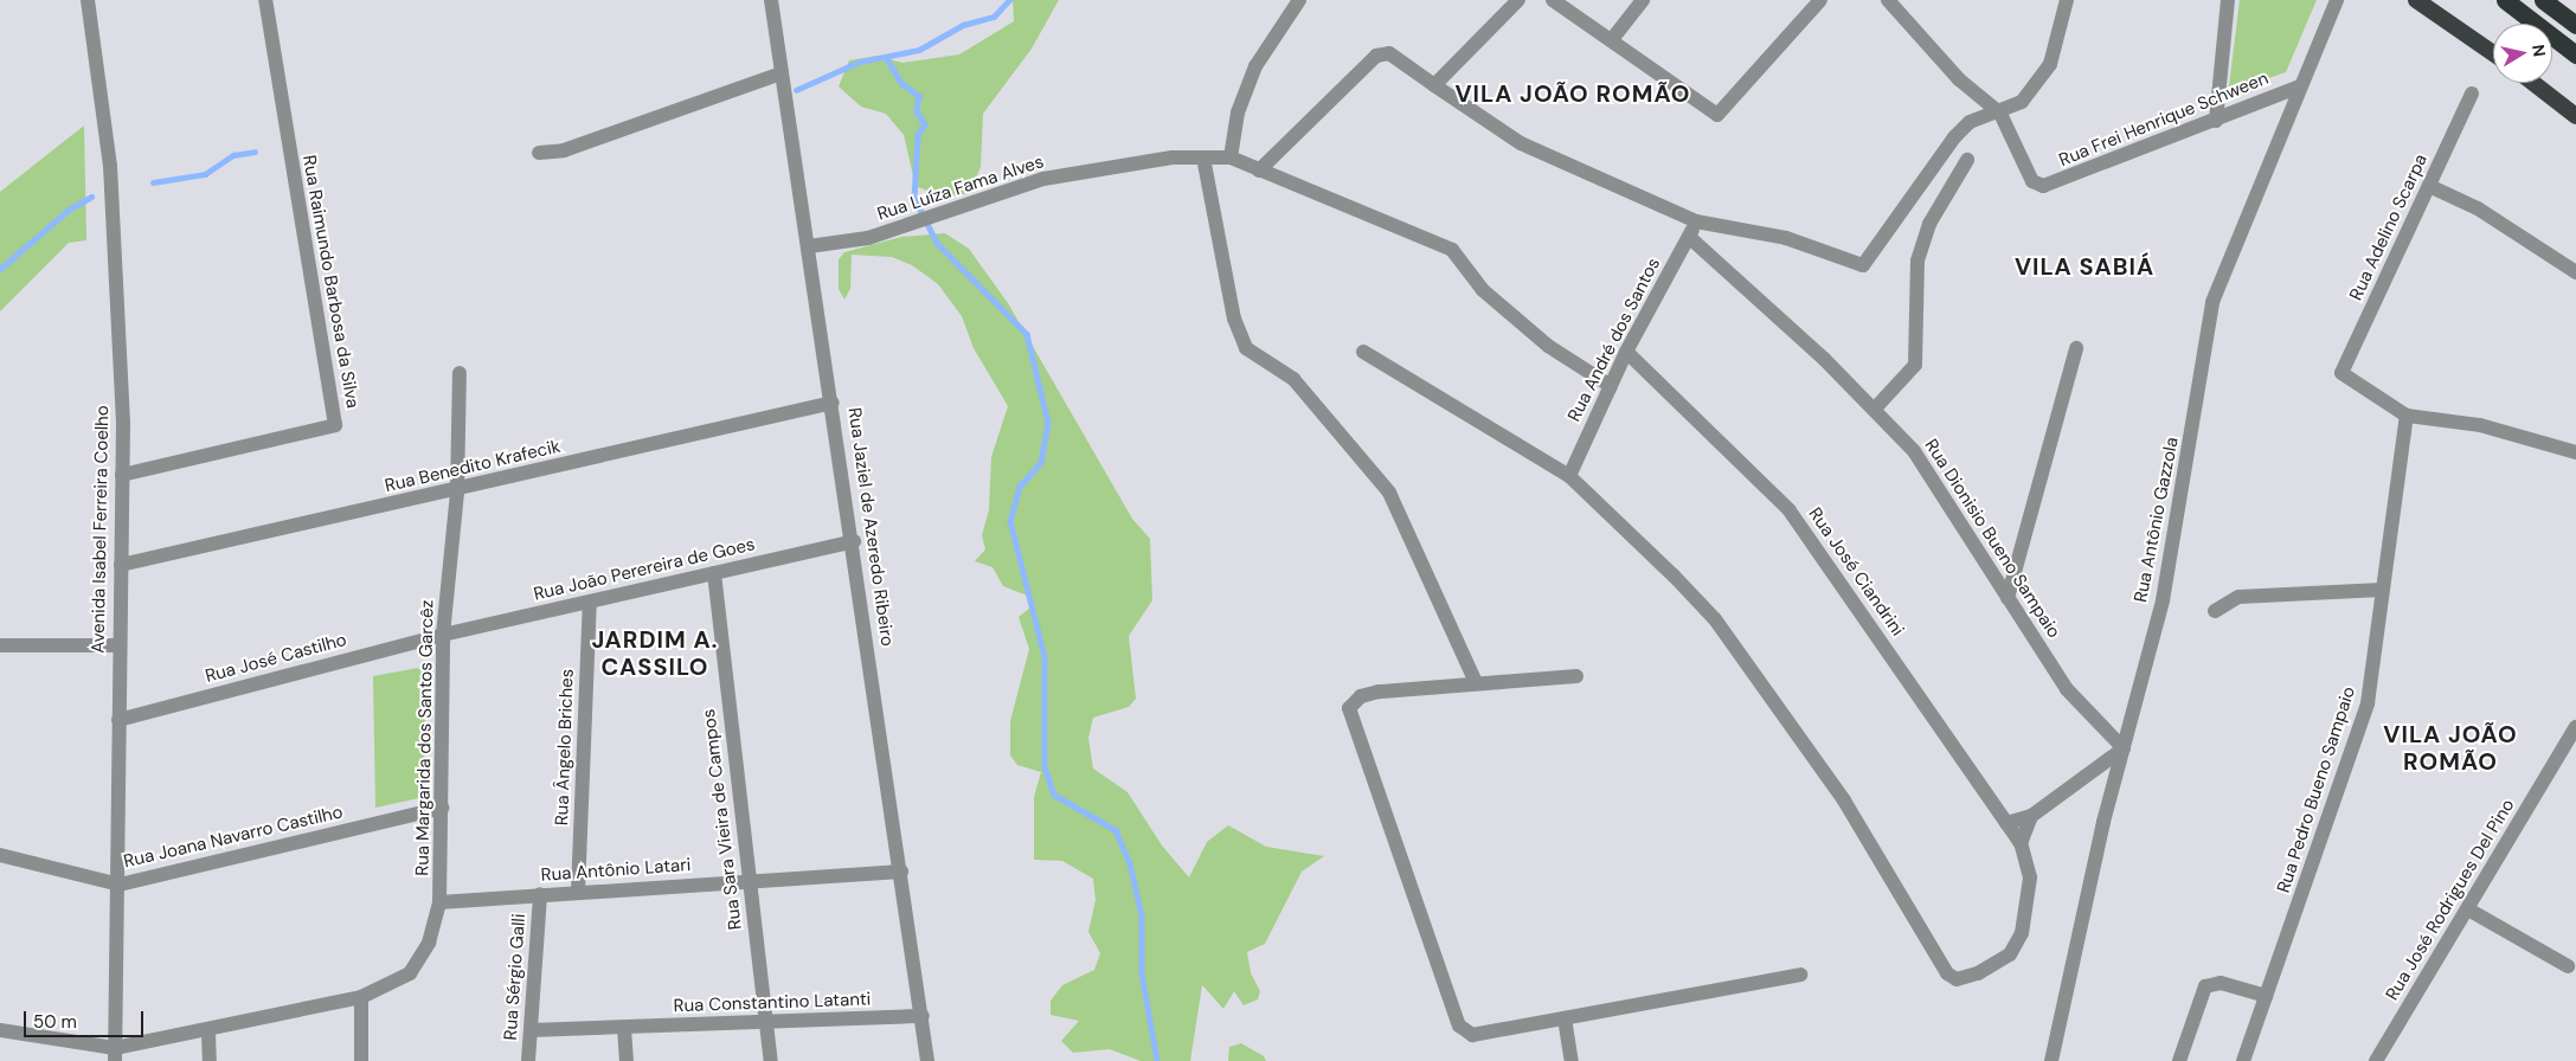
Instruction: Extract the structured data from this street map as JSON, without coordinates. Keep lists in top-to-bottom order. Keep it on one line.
{"streets":{"street":["Rua Frei Henrique Schween","Rua Luíza Fama Alves","Rua Adelino Scarpa","Rua Raimundo Barbosa da Silva","Rua André dos Santos","Rua Benedito Krafecik","Rua Antônio Gazzola","Rua Jaziel de Azeredo Ribeiro","Avenida Isabel Ferreira Coelho","Rua Dionisio Bueno Sampaio","Rua João Perereira de Goes","Rua José Ciandrini","Rua José Castilho","Rua Margarida dos Santos Garcêz","Rua Ângelo Briches","Rua Pedro Bueno Sampaio","Rua Sara Vieira de Campos","Rua Joana Navarro Castilho","Rua Antônio Latari","Rua José Rodrigues Del Pino","Rua Sérgio Galli","Rua Constantino Latanti"]},"crossings":[["Rua Frei Henrique Schween","Rua Antônio Gazzola"],["Rua Luíza Fama Alves","Rua Jaziel de Azeredo Ribeiro"],["Rua Adelino Scarpa","Rua Pedro Bueno Sampaio"],["Rua Raimundo Barbosa da Silva","Avenida Isabel Ferreira Coelho"],["Rua André dos Santos","Rua Dionisio Bueno Sampaio"],["Rua André dos Santos","Rua José Ciandrini"],["Rua Benedito Krafecik","Rua Jaziel de Azeredo Ribeiro"],["Rua Benedito Krafecik","Avenida Isabel Ferreira Coelho"],["Rua Benedito Krafecik","Rua Margarida dos Santos Garcêz"],["Rua Antônio Gazzola","Rua Dionisio Bueno Sampaio"],["Rua Jaziel de Azeredo Ribeiro","Rua João Perereira de Goes"],["Rua Jaziel de Azeredo Ribeiro","Rua Antônio Latari"],["Rua Jaziel de Azeredo Ribeiro","Rua Constantino Latanti"],["Avenida Isabel Ferreira Coelho","Rua José Castilho"],["Avenida Isabel Ferreira Coelho","Rua Margarida dos Santos Garcêz"],["Avenida Isabel Ferreira Coelho","Rua Joana Navarro Castilho"],["Rua João Perereira de Goes","Rua José Castilho"],["Rua João Perereira de Goes","Rua Margarida dos Santos Garcêz"],["Rua João Perereira de Goes","Rua Ângelo Briches"],["Rua João Perereira de Goes","Rua Sara Vieira de Campos"],["Rua José Castilho","Rua Margarida dos Santos Garcêz"],["Rua Margarida dos Santos Garcêz","Rua Joana Navarro Castilho"],["Rua Margarida dos Santos Garcêz","Rua Antônio Latari"],["Rua Ângelo Briches","Rua Antônio Latari"],["Rua Sara Vieira de Campos","Rua Antônio Latari"],["Rua Sara Vieira de Campos","Rua Constantino Latanti"],["Rua Antônio Latari","Rua Sérgio Galli"],["Rua Sérgio Galli","Rua Constantino Latanti"]],"districts":["VILA JOÃO ROMÃO","VILA SABIÁ","JARDIM A. CASSILO","VILA JOÃO ROMÃO"],"scale_bar":"50 m","north":"right"}
